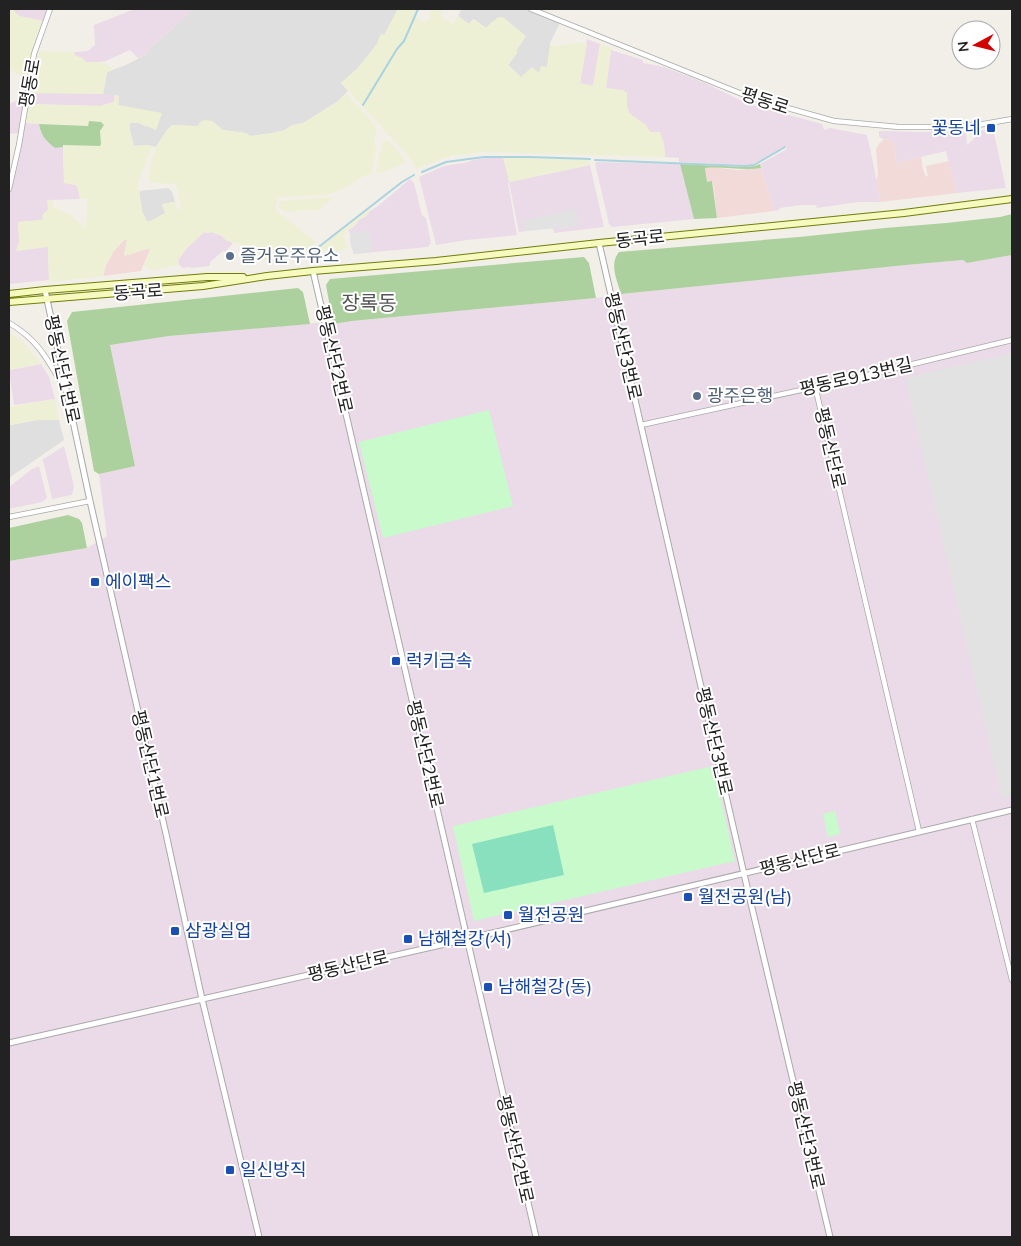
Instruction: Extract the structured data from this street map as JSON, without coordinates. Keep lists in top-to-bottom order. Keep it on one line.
{"streets":{"main road":["동곡로"],"street":["평동로","평동산단3번로","평동산단2번로","평동산단1번로","평동로913번길","평동산단로"]},"crossings":[["동곡로","평동산단3번로"],["동곡로","평동산단2번로"],["동곡로","평동산단1번로"],["평동산단3번로","평동로913번길"],["평동산단3번로","평동산단로"],["평동산단2번로","평동산단로"],["평동산단1번로","평동산단로"],["평동로913번길","평동산단로"]],"districts":["장록동"],"places":{"transit":["꽃동네","에이팩스","럭키금속","월전공원(남)","월전공원","삼광실업","남해철강(서)","남해철강(동)","일신방직"],"other":["즐거운주유소","광주은행"]},"north":"left"}
